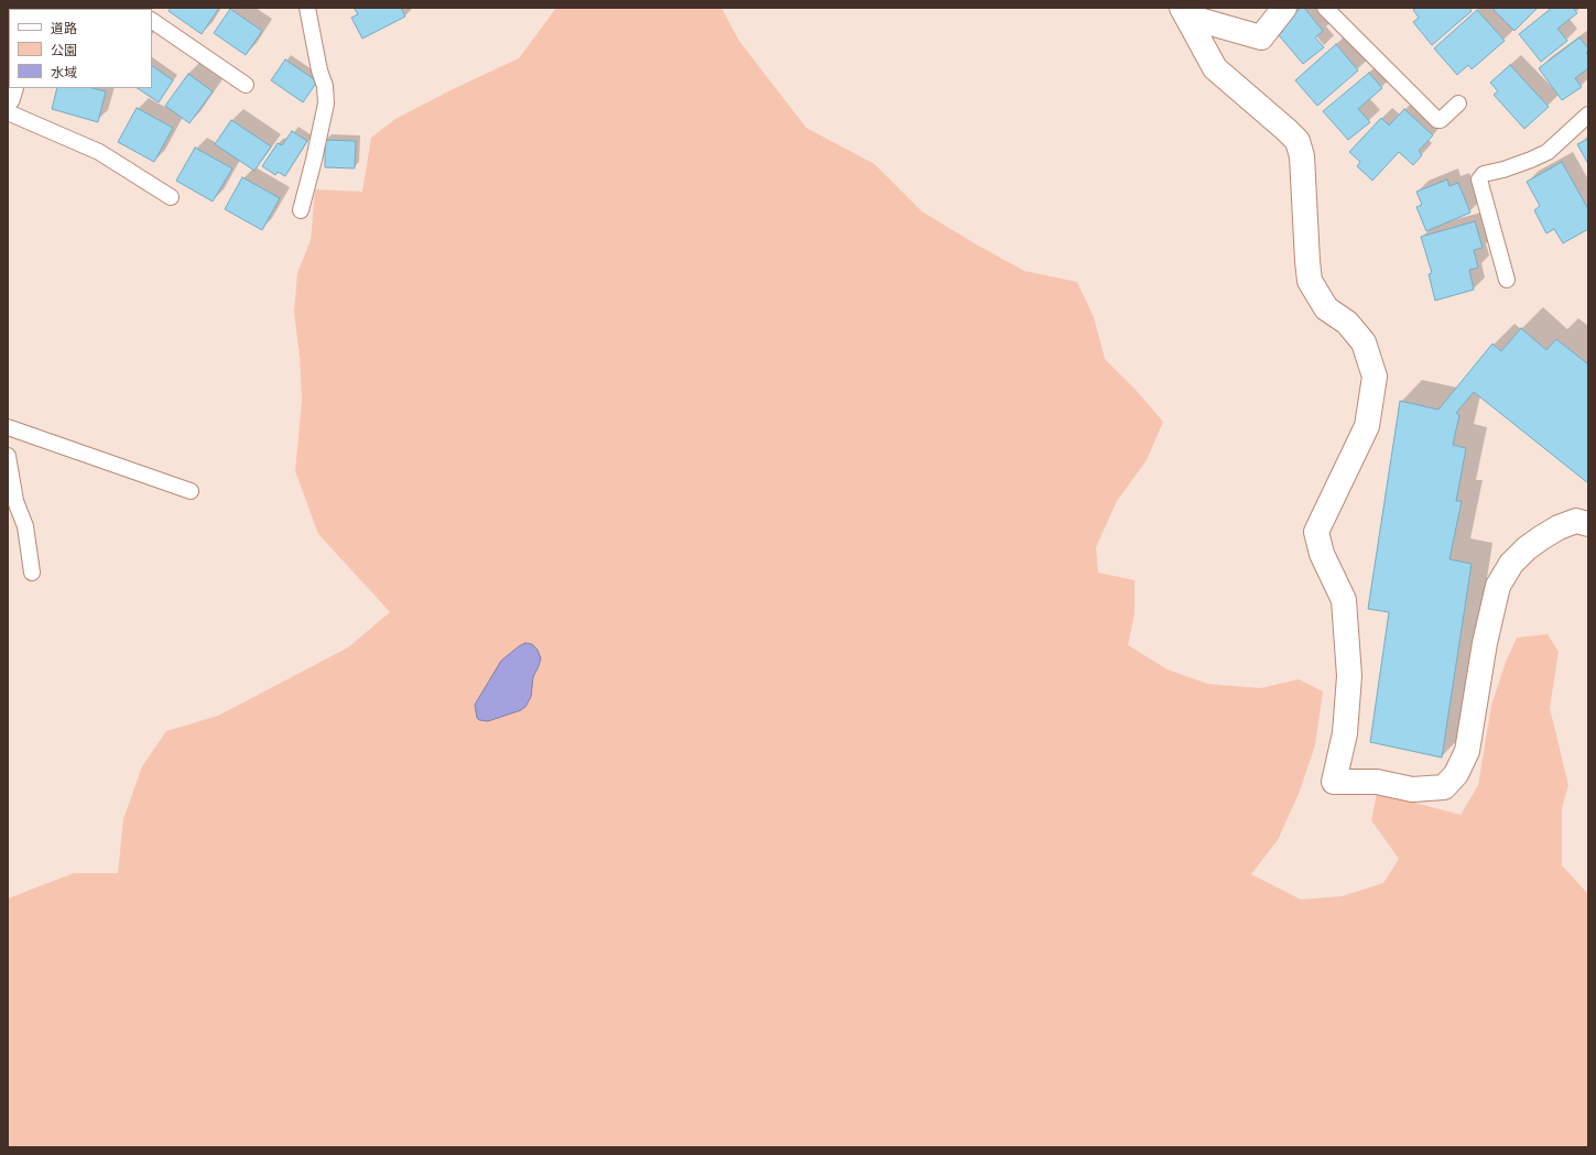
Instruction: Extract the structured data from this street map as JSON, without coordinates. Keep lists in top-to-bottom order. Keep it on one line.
{"legend":["道路","公園","水域"]}
